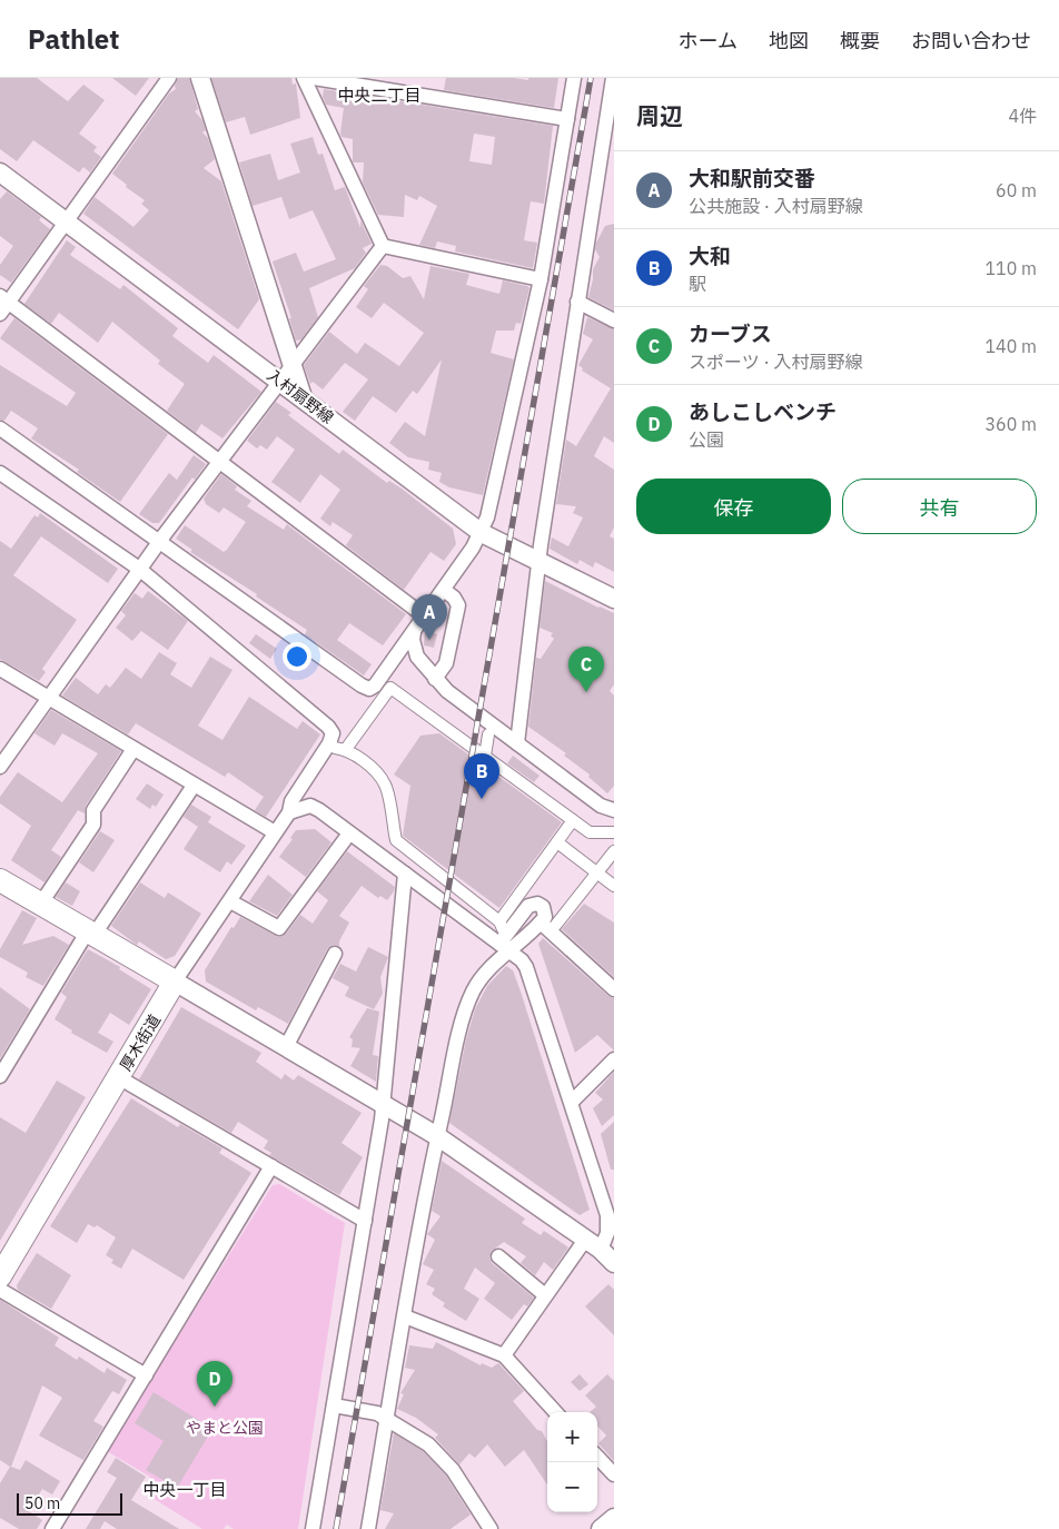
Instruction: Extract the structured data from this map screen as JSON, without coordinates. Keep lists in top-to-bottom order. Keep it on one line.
{"streets":{"main road":["厚木街道"],"street":["入村扇野線"]},"districts":["中央二丁目","中央一丁目"],"parks":["やまと公園"],"scale_bar":"50 m","page":{"header":"Pathlet","nav":["ホーム","地図","概要","お問い合わせ"],"heading":["周辺","4件"],"list":[{"mark":"A","name":"大和駅前交番","note":"公共施設 · 入村扇野線","value":"60 m"},{"mark":"B","name":"大和","note":"駅","value":"110 m"},{"mark":"C","name":"カーブス","note":"スポーツ · 入村扇野線","value":"140 m"},{"mark":"D","name":"あしこしベンチ","note":"公園","value":"360 m"}],"buttons":["保存","共有"],"pins":["A","C","B","D"],"map_buttons":["+","−"],"scale":"50 m"}}
